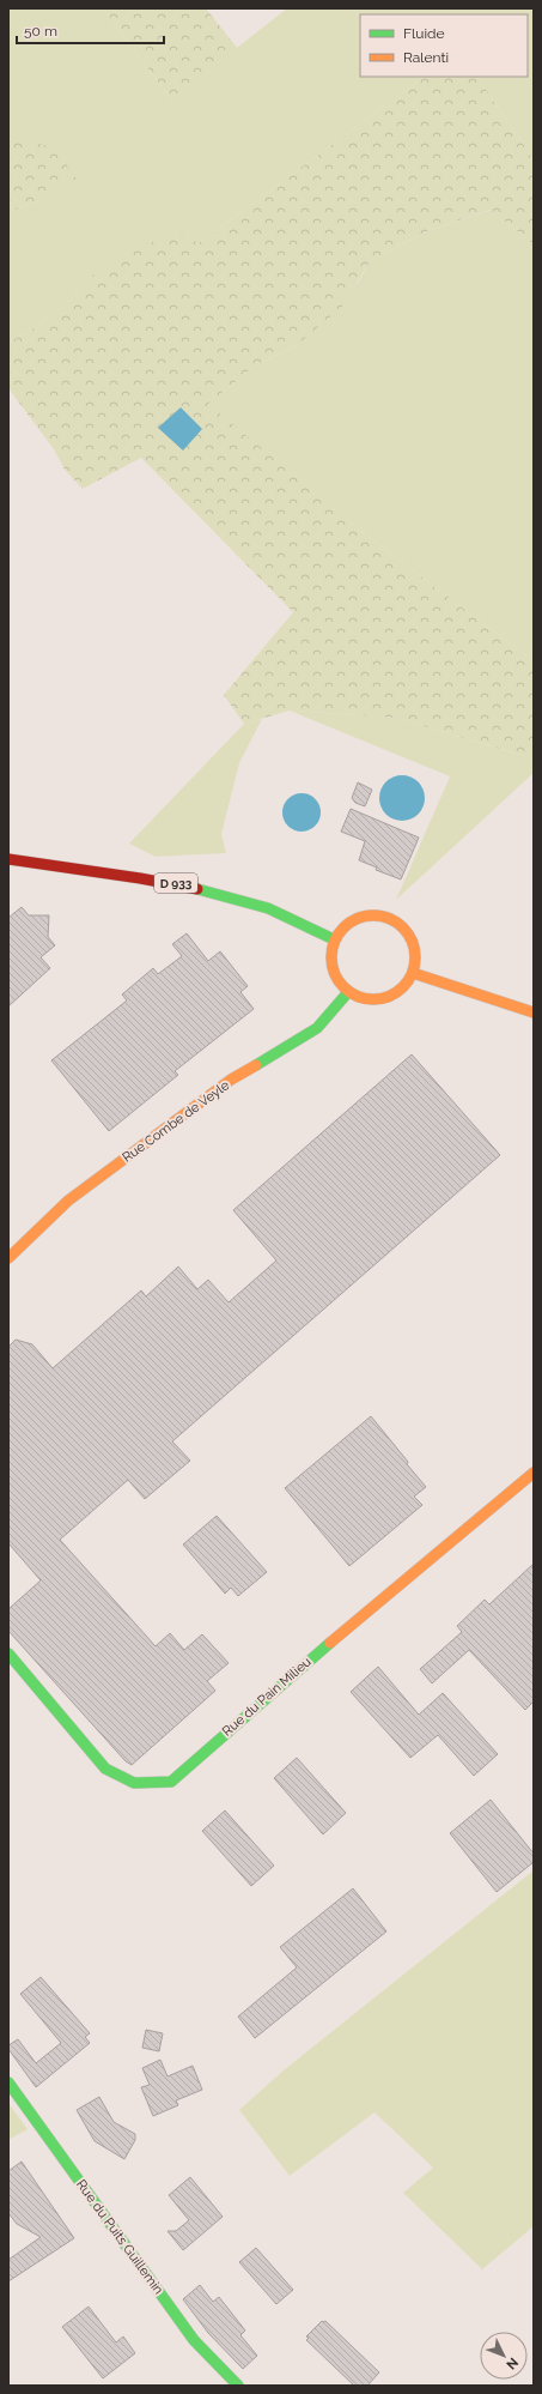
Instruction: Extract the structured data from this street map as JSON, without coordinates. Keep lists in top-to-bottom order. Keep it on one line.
{"streets":{"street":["D 933","Rue Combe de Veyle","Rue du Pain Milieu","Rue du Puits Guillemin"]},"crossings":[["D 933","Rue Combe de Veyle"]],"legend":["Fluide","Ralenti"],"scale_bar":"50 m","north":"bottom right"}
